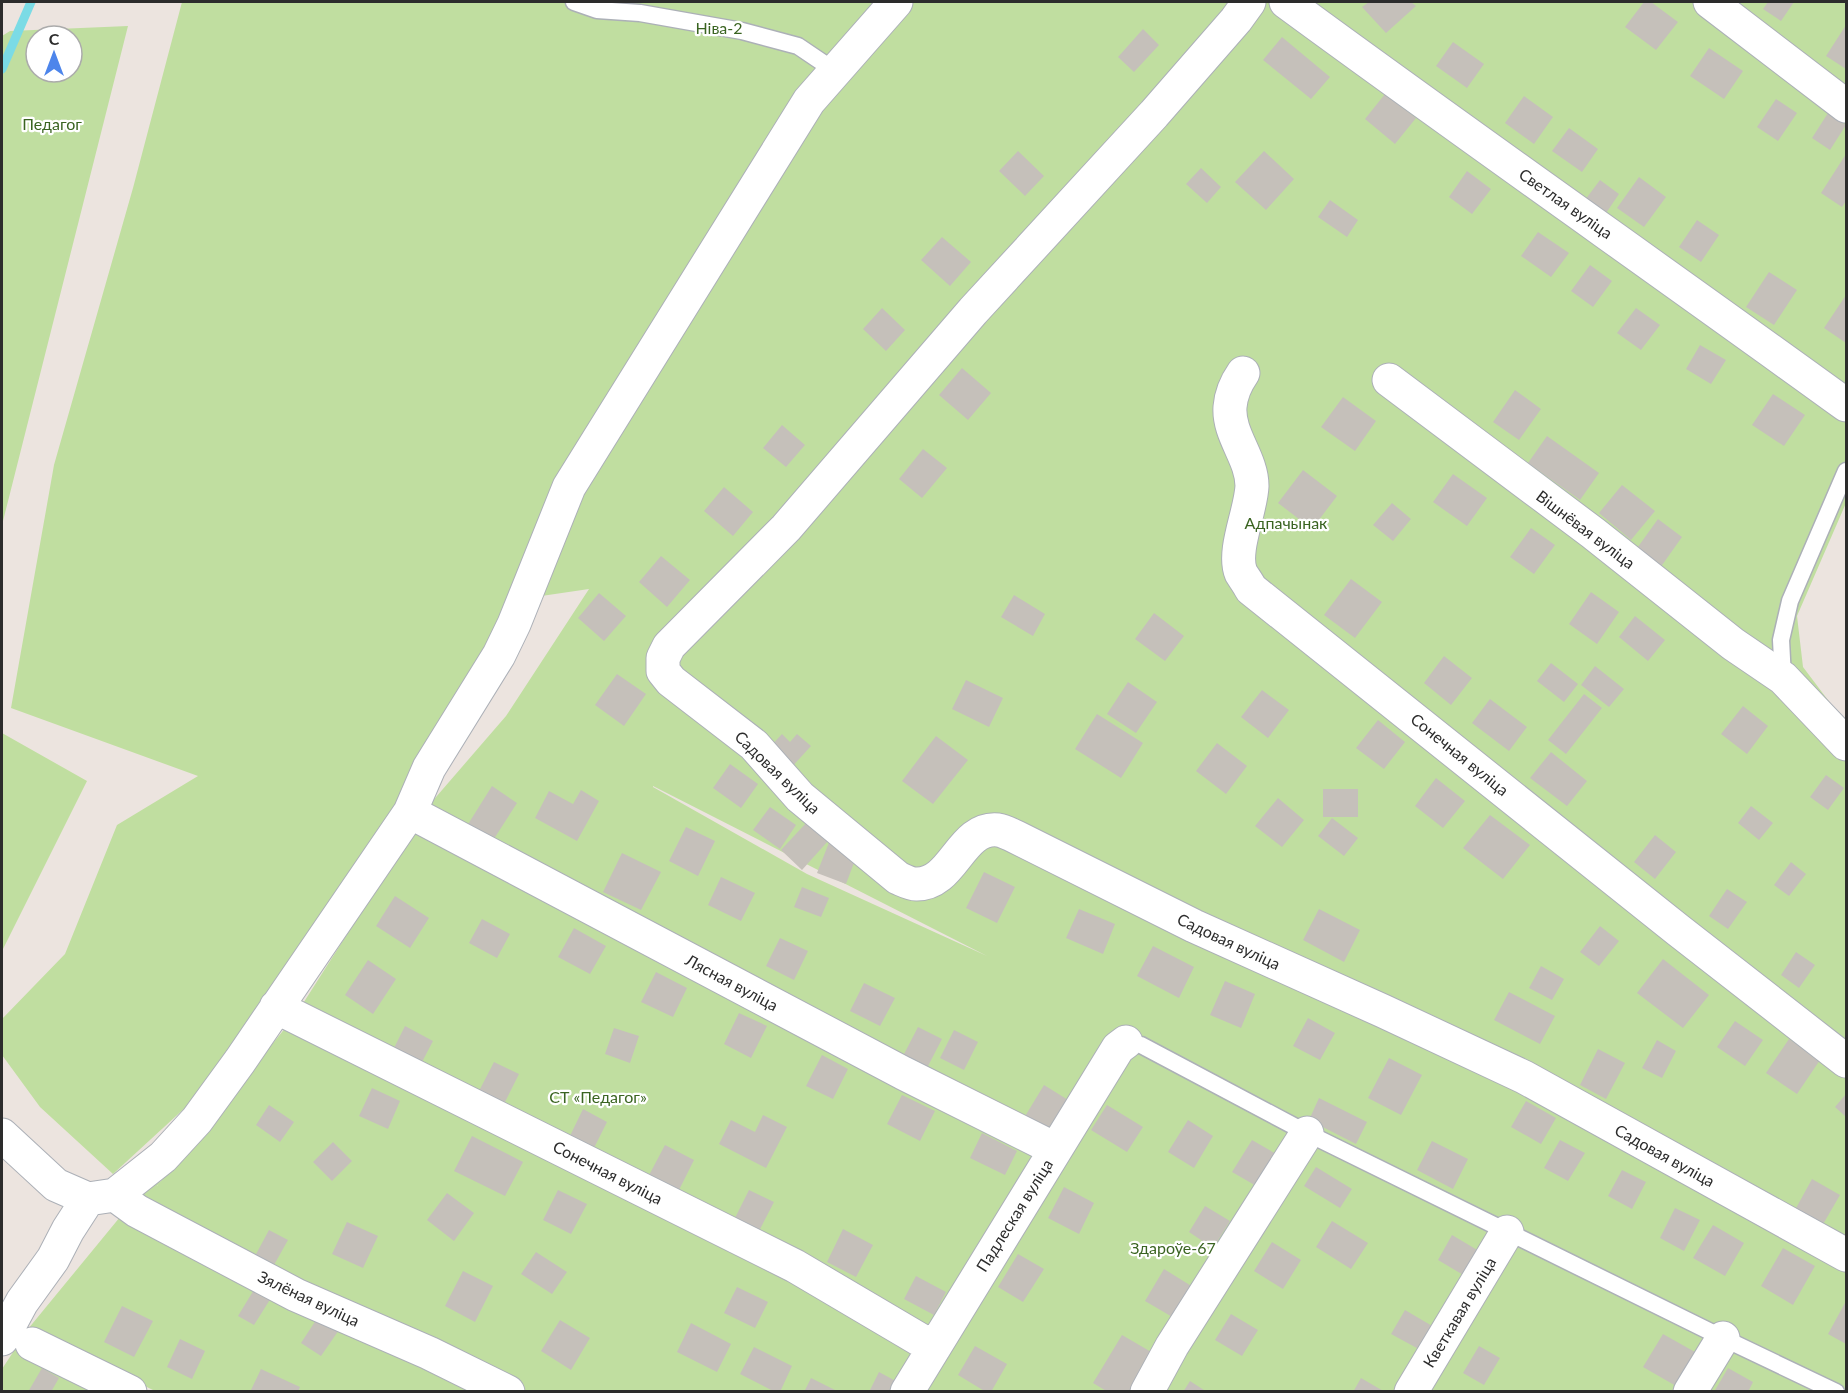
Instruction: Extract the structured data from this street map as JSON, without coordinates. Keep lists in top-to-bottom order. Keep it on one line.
{"streets":{"street":["Светлая вуліца","Вішнёвая вуліца","Сонечная вуліца","Садовая вуліца","Лясная вуліца","Падлеская вуліца","Зялёная вуліца","Кветкавая вуліца"]},"crossings":[["Сонечная вуліца","Падлеская вуліца"],["Лясная вуліца","Падлеская вуліца"]],"parks":["Ніва-2","Педагог","Адпачынак","СТ «Педагог»","Здароўе-67"],"north":"top"}
